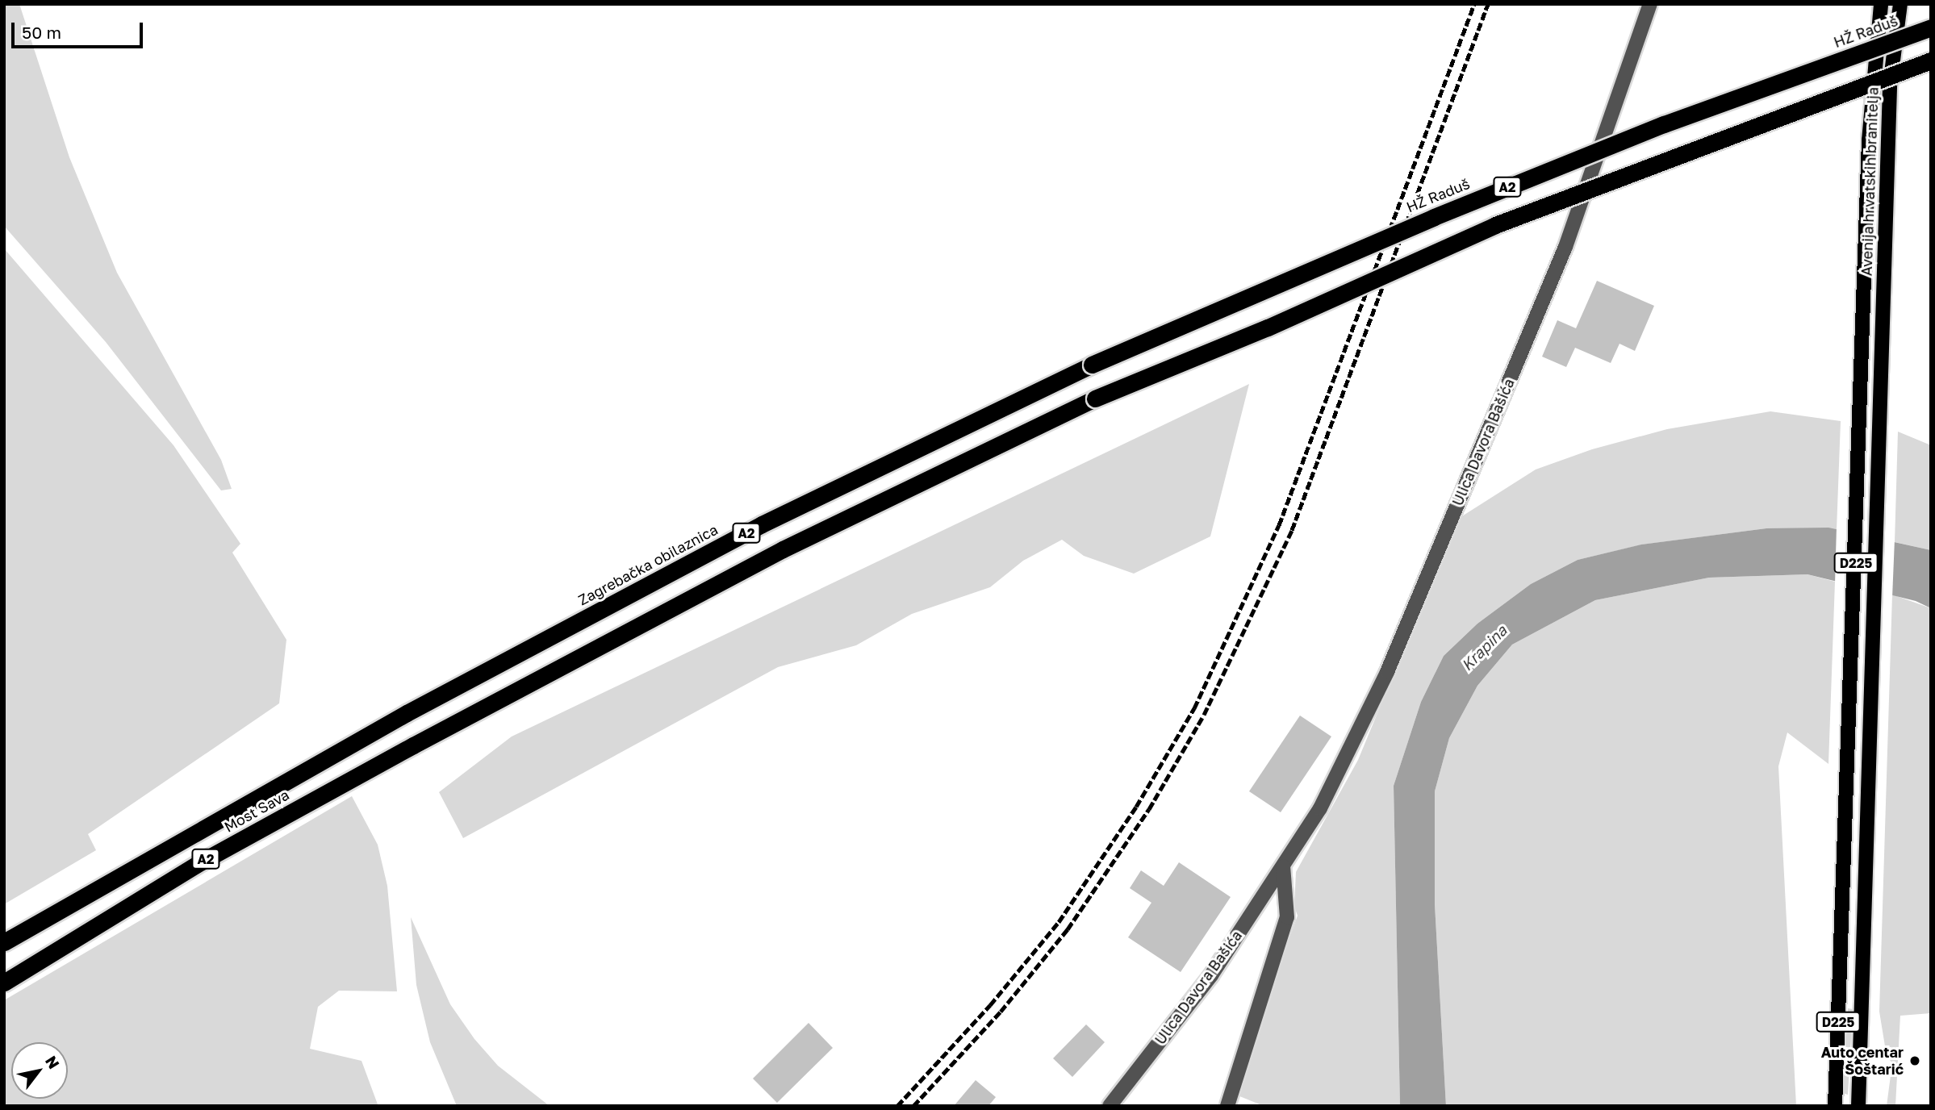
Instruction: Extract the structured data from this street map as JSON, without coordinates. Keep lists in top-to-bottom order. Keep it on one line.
{"streets":{"highway":["HŽ Raduš","A2","Zagrebačka obilaznica","Most Sava"],"main road":["Avenija hrvatskih branitelja","D225"],"street":["Ulica Davora Bašića"]},"crossings":[["HŽ Raduš","Zagrebačka obilaznica"],["Zagrebačka obilaznica","Most Sava"]],"water":["Krapina"],"places":["Auto centar Šoštarić"],"scale_bar":"50 m","north":"top right"}
